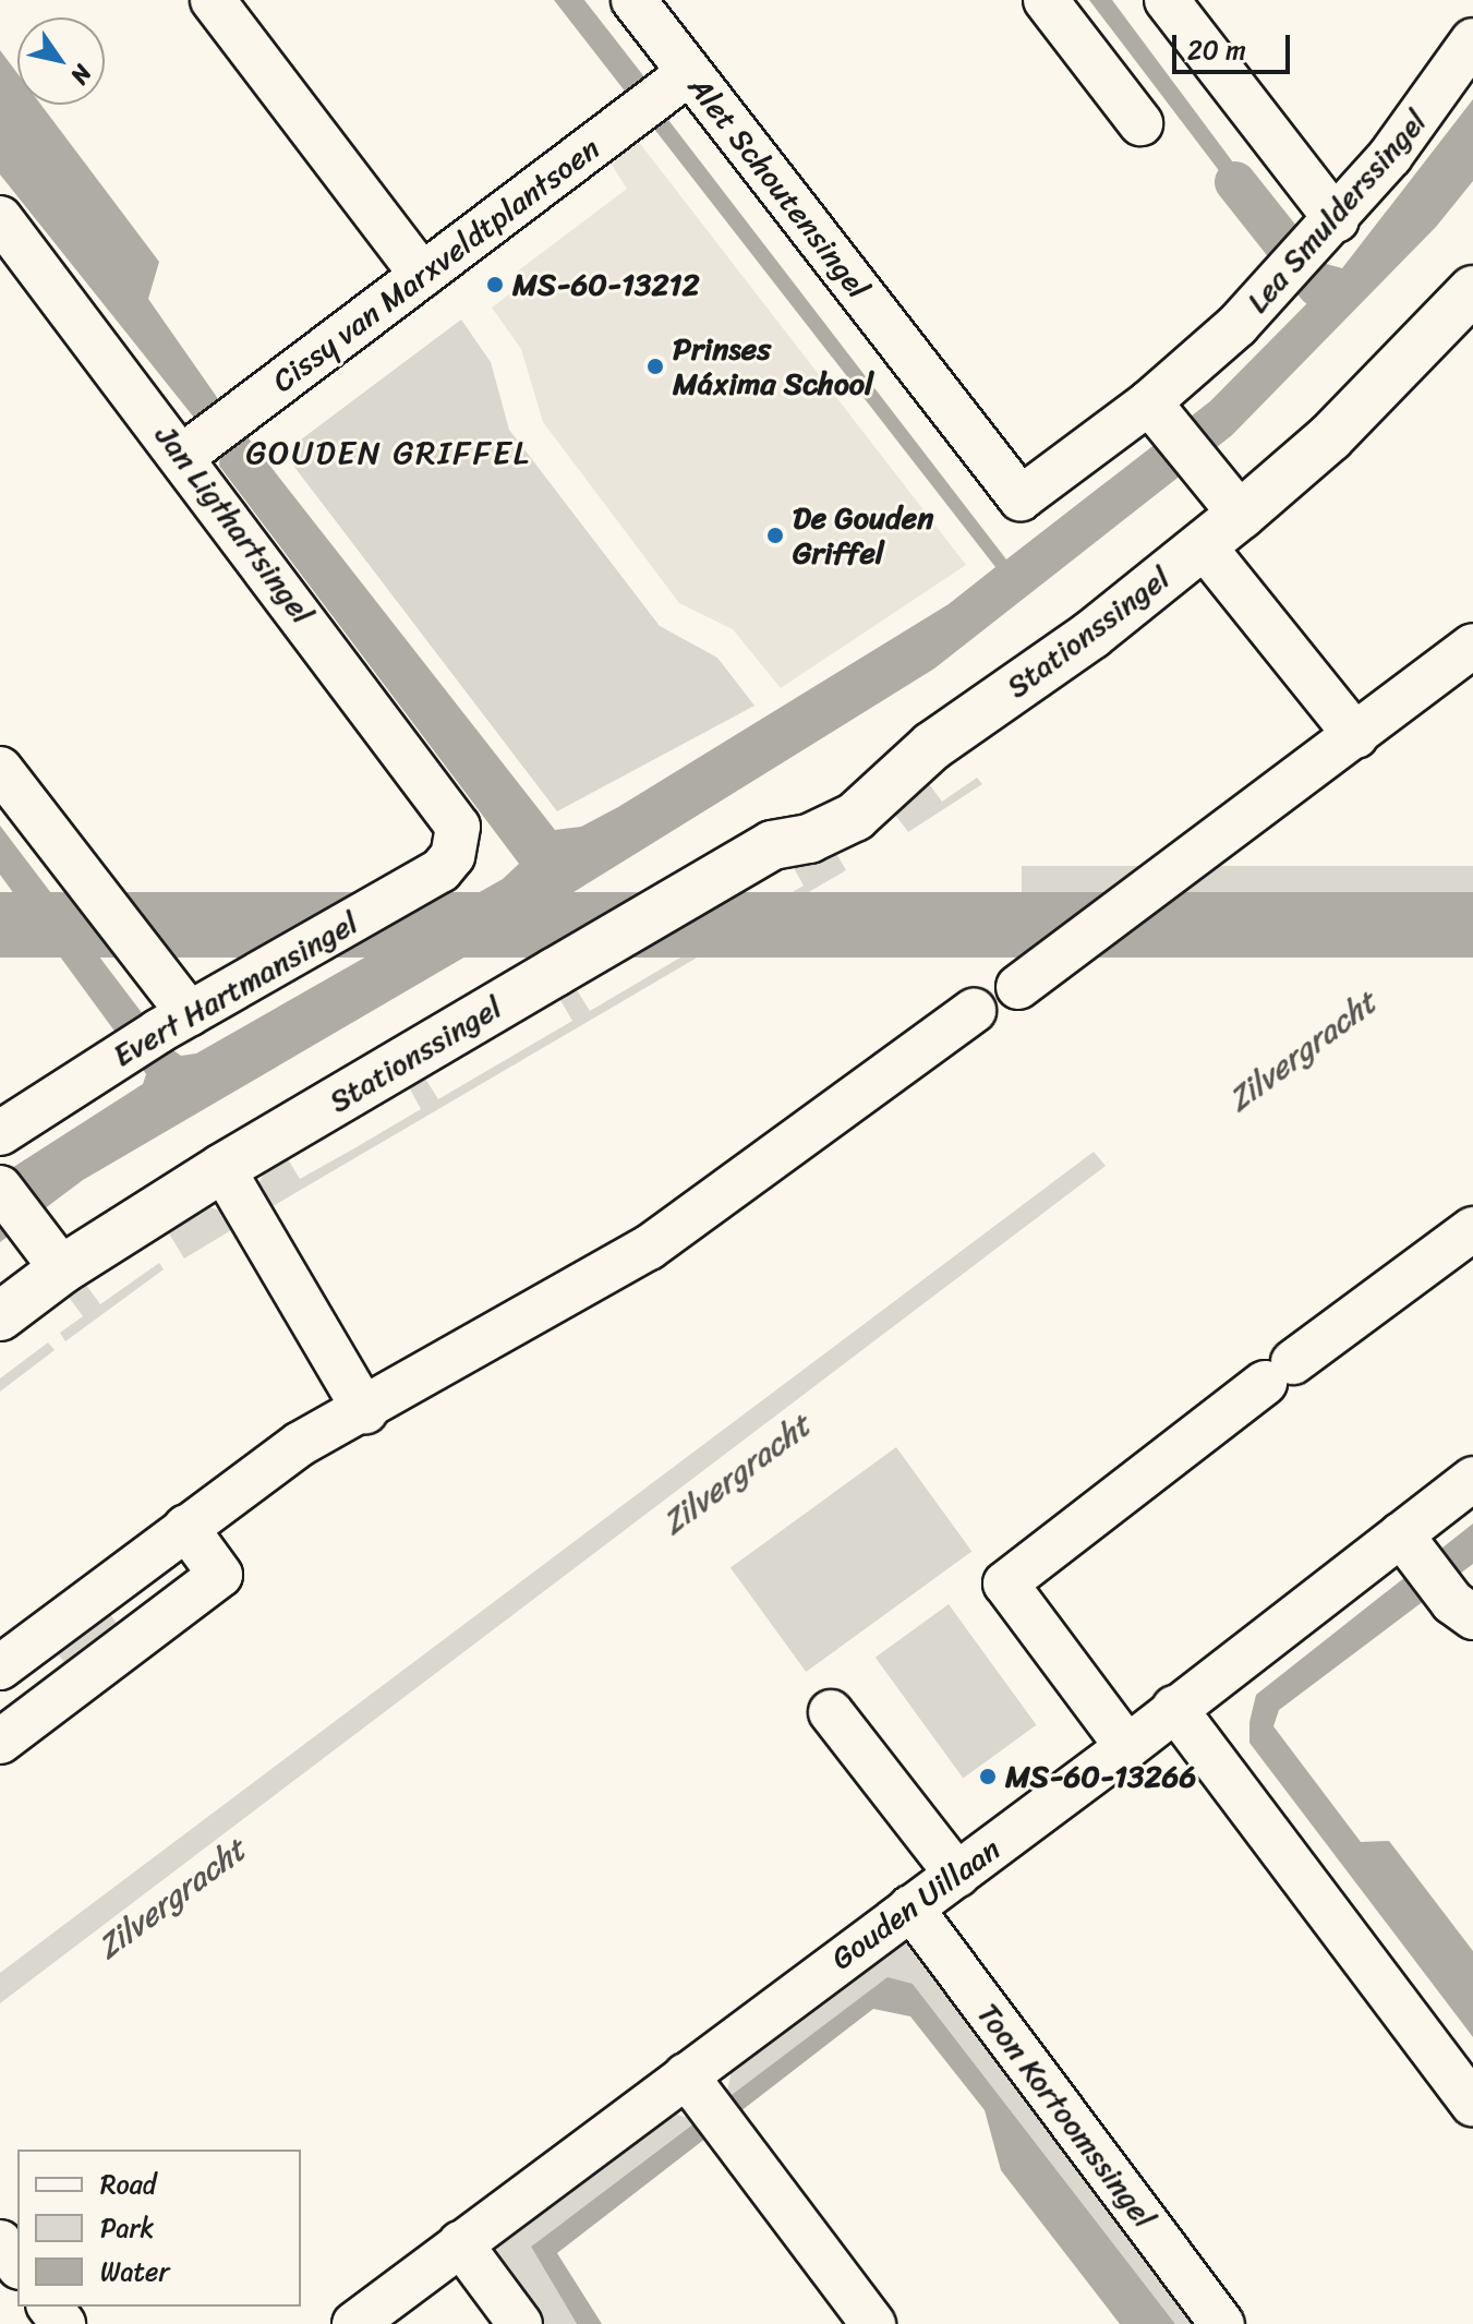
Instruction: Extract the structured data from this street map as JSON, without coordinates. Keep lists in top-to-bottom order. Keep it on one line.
{"streets":{"street":["Alet Schoutensingel","Lea Smulderssingel","Cissy van Marxveldtplantsoen","Jan Ligthartsingel","Stationssingel","Evert Hartmansingel","Gouden Uillaan","Toon Kortoomssingel"]},"crossings":[["Alet Schoutensingel","Lea Smulderssingel"],["Alet Schoutensingel","Cissy van Marxveldtplantsoen"],["Cissy van Marxveldtplantsoen","Jan Ligthartsingel"],["Jan Ligthartsingel","Evert Hartmansingel"],["Gouden Uillaan","Toon Kortoomssingel"]],"districts":["GOUDEN GRIFFEL"],"water":["Zilvergracht"],"places":["MS-60-13212","Prinses Máxima School","De Gouden Griffel","MS-60-13266"],"legend":["Road","Park","Water"],"scale_bar":"20 m","north":"bottom right"}
